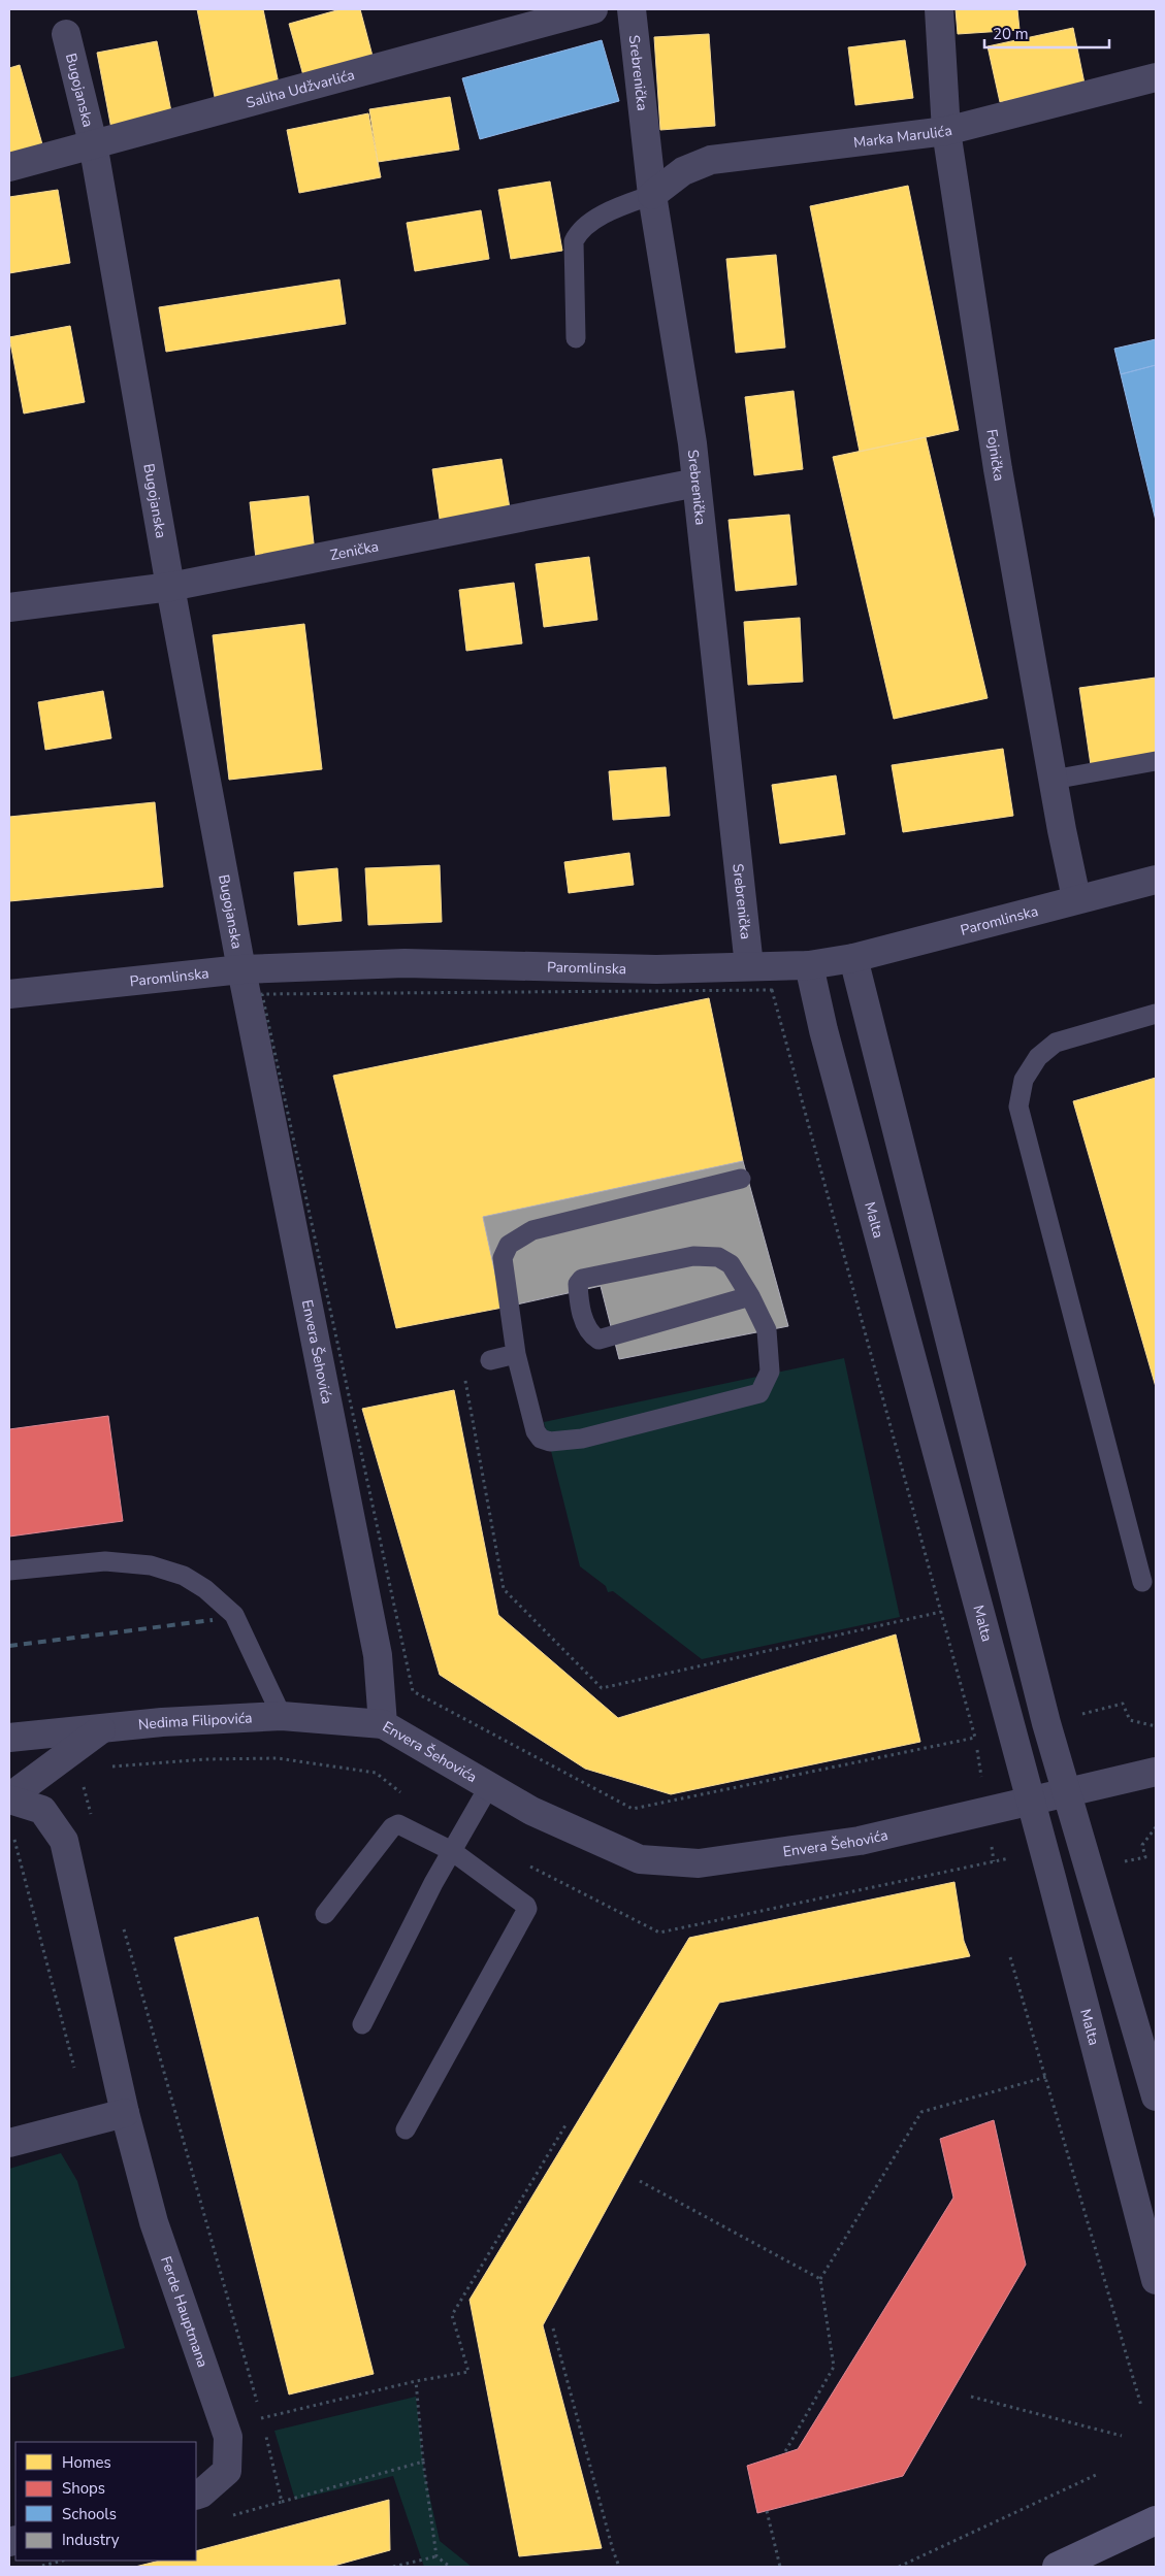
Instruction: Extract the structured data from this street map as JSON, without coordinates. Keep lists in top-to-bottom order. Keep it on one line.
{"streets":{"street":["Srebrenička","Saliha Udžvarlića","Bugojanska","Marka Marulića","Fojnička","Zenička","Paromlinska","Malta","Envera Šehovića","Nedima Filipovića","Ferde Hauptmana"]},"crossings":[["Srebrenička","Marka Marulića"],["Srebrenička","Zenička"],["Srebrenička","Paromlinska"],["Saliha Udžvarlića","Bugojanska"],["Bugojanska","Zenička"],["Bugojanska","Paromlinska"],["Bugojanska","Envera Šehovića"],["Marka Marulića","Fojnička"],["Fojnička","Paromlinska"],["Paromlinska","Malta"],["Paromlinska","Envera Šehovića"],["Malta","Envera Šehovića"],["Envera Šehovića","Nedima Filipovića"]],"legend":["Homes","Shops","Schools","Industry"],"scale_bar":"20 m"}
